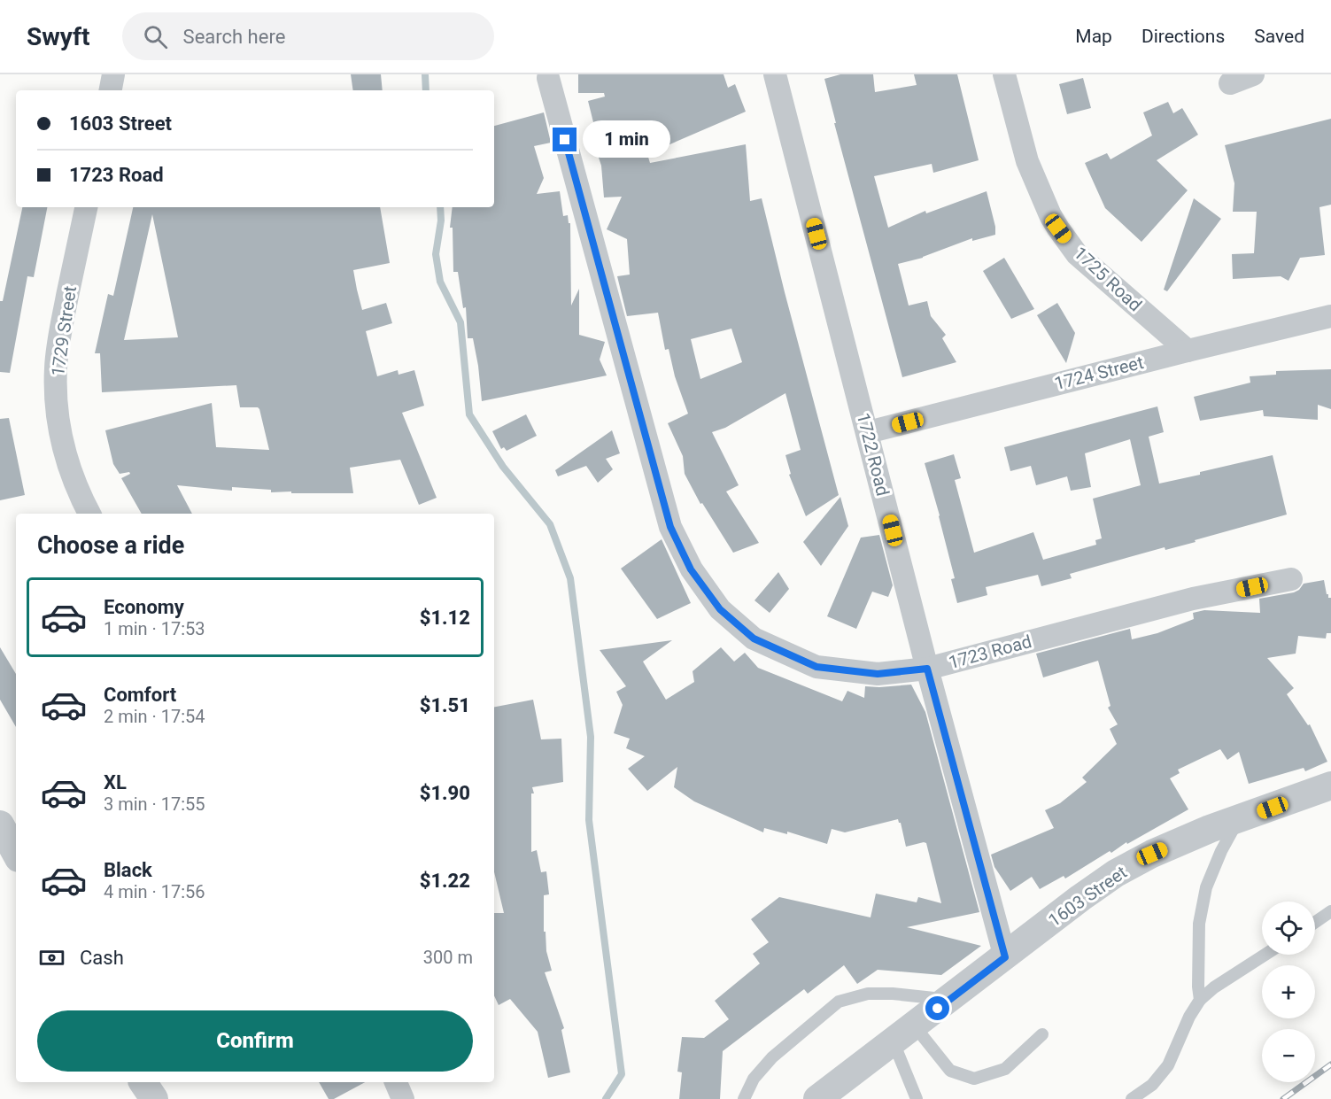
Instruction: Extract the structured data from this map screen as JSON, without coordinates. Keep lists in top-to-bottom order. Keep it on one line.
{"streets":{"street":["1725 Road","1729 Street","1724 Street","1722 Road","1723 Road","1603 Street"]},"crossings":[["1725 Road","1724 Street"],["1724 Street","1722 Road"],["1722 Road","1723 Road"],["1722 Road","1603 Street"]],"page":{"header":"Swyft","search":"Search here","nav":["Map","Directions","Saved"],"banner":["1603 Street","1723 Road"],"bubble":"1 min","heading":"Choose a ride","list":[{"name":"Economy","note":"1 min · 17:53","value":"$1.12"},{"name":"Comfort","note":"2 min · 17:54","value":"$1.51"},{"name":"XL","note":"3 min · 17:55","value":"$1.90"},{"name":"Black","note":"4 min · 17:56","value":"$1.22"}],"map_buttons":["+","−"],"pay":["Cash","300 m"],"buttons":"Confirm"}}
